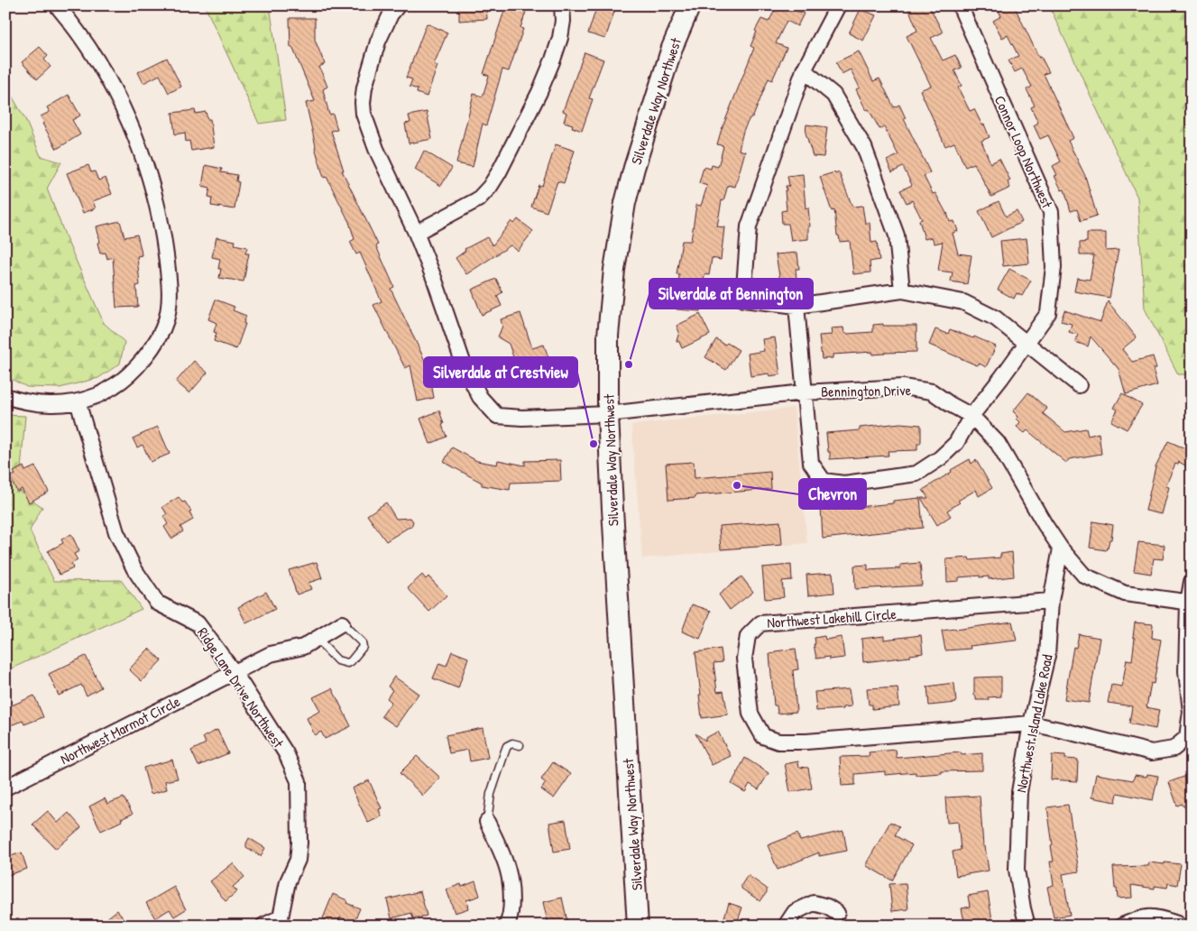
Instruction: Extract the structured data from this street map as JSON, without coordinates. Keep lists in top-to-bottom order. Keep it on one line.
{"streets":{"main road":["Silverdale Way Northwest"],"street":["Connor Loop Northwest","Bennington Drive","Northwest Lakehill Circle","Ridge Lane Drive Northwest","Northwest Island Lake Road","Northwest Marmot Circle"]},"crossings":[["Silverdale Way Northwest","Bennington Drive"],["Connor Loop Northwest","Bennington Drive"],["Bennington Drive","Northwest Lakehill Circle"],["Bennington Drive","Northwest Island Lake Road"],["Northwest Lakehill Circle","Northwest Island Lake Road"],["Ridge Lane Drive Northwest","Northwest Marmot Circle"]],"places":["Silverdale at Bennington","Silverdale at Crestview","Chevron"]}
